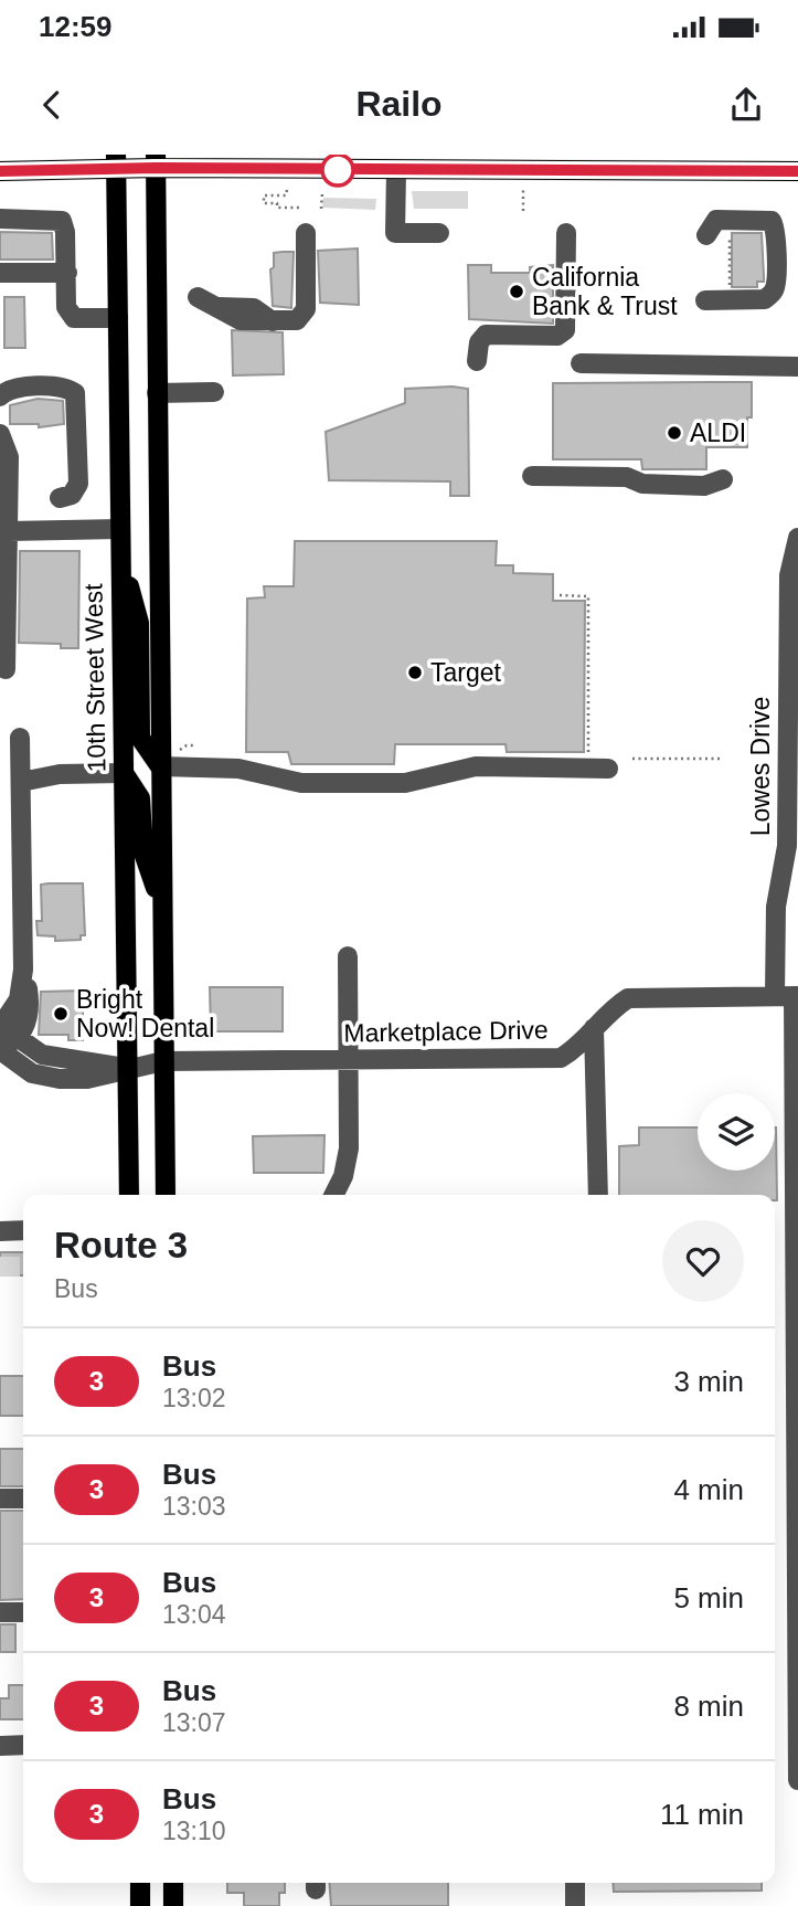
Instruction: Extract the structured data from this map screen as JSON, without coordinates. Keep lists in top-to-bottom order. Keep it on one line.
{"streets":{"main road":["10th Street West"],"street":["Lowes Drive","Marketplace Drive"]},"crossings":[["10th Street West","Marketplace Drive"],["Lowes Drive","Marketplace Drive"]],"places":["California Bank & Trust","ALDI","Target","Bright Now! Dental"],"lines":["bus line 3"],"page":{"status":"12:59","header":"Railo","heading":["Route 3","Bus"],"list":[{"mark":"3","name":"Bus","note":"13:02","value":"3 min"},{"mark":"3","name":"Bus","note":"13:03","value":"4 min"},{"mark":"3","name":"Bus","note":"13:04","value":"5 min"},{"mark":"3","name":"Bus","note":"13:07","value":"8 min"},{"mark":"3","name":"Bus","note":"13:10","value":"11 min"}]}}
